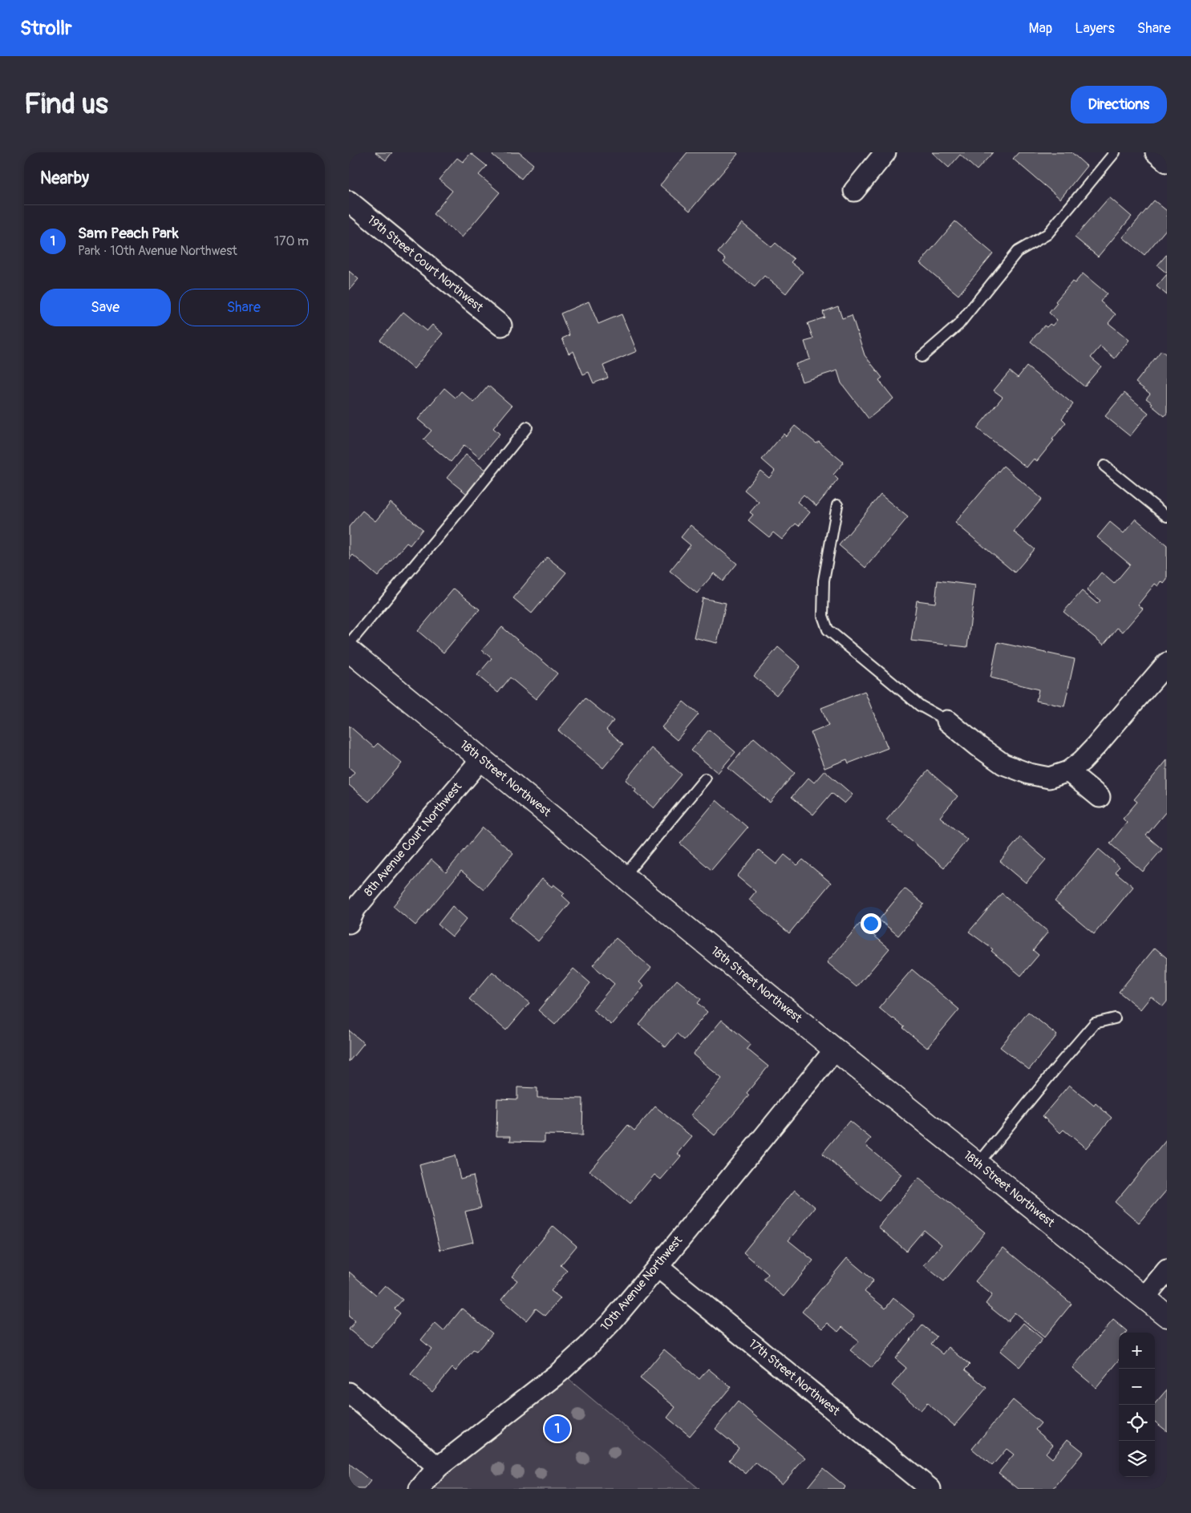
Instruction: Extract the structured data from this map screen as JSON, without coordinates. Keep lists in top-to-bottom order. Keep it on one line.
{"streets":{"street":["19th Street Court Northwest","18th Street Northwest","8th Avenue Court Northwest","10th Avenue Northwest","17th Street Northwest"]},"crossings":[["18th Street Northwest","8th Avenue Court Northwest"],["18th Street Northwest","10th Avenue Northwest"],["10th Avenue Northwest","17th Street Northwest"]],"page":{"header":"Strollr","nav":["Map","Layers","Share"],"buttons":["Directions",["Save","Share"]],"title":"Find us","heading":"Nearby","list":[{"mark":"1","name":"Sam Peach Park","note":"Park · 10th Avenue Northwest","value":"170 m"}],"map_buttons":["+","−"],"pins":"1"}}
